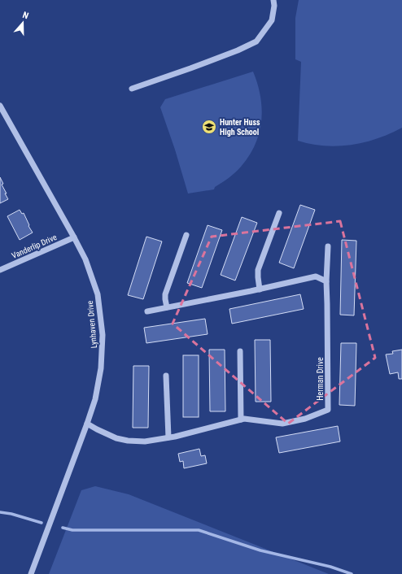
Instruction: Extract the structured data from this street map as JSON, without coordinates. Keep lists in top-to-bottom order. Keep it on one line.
{"streets":{"street":["Vanderlip Drive","Lynhaven Drive","Herman Drive"]},"crossings":[["Vanderlip Drive","Lynhaven Drive"],["Lynhaven Drive","Herman Drive"]],"places":{"school or university":["Hunter Huss High School"]},"north":"top"}
